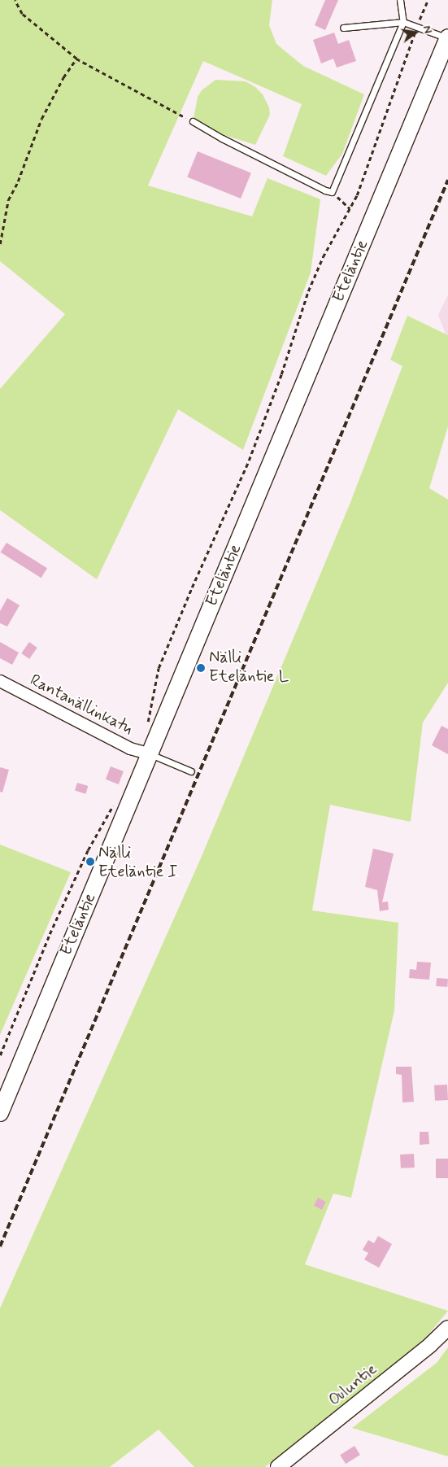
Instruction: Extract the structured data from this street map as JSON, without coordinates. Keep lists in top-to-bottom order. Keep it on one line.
{"streets":{"main road":["Eteläntie"],"street":["Rantanällinkatu","Ouluntie"]},"crossings":[["Eteläntie","Rantanällinkatu"]],"places":["Nälli Eteläntie L","Nälli Eteläntie I"],"north":"right"}
